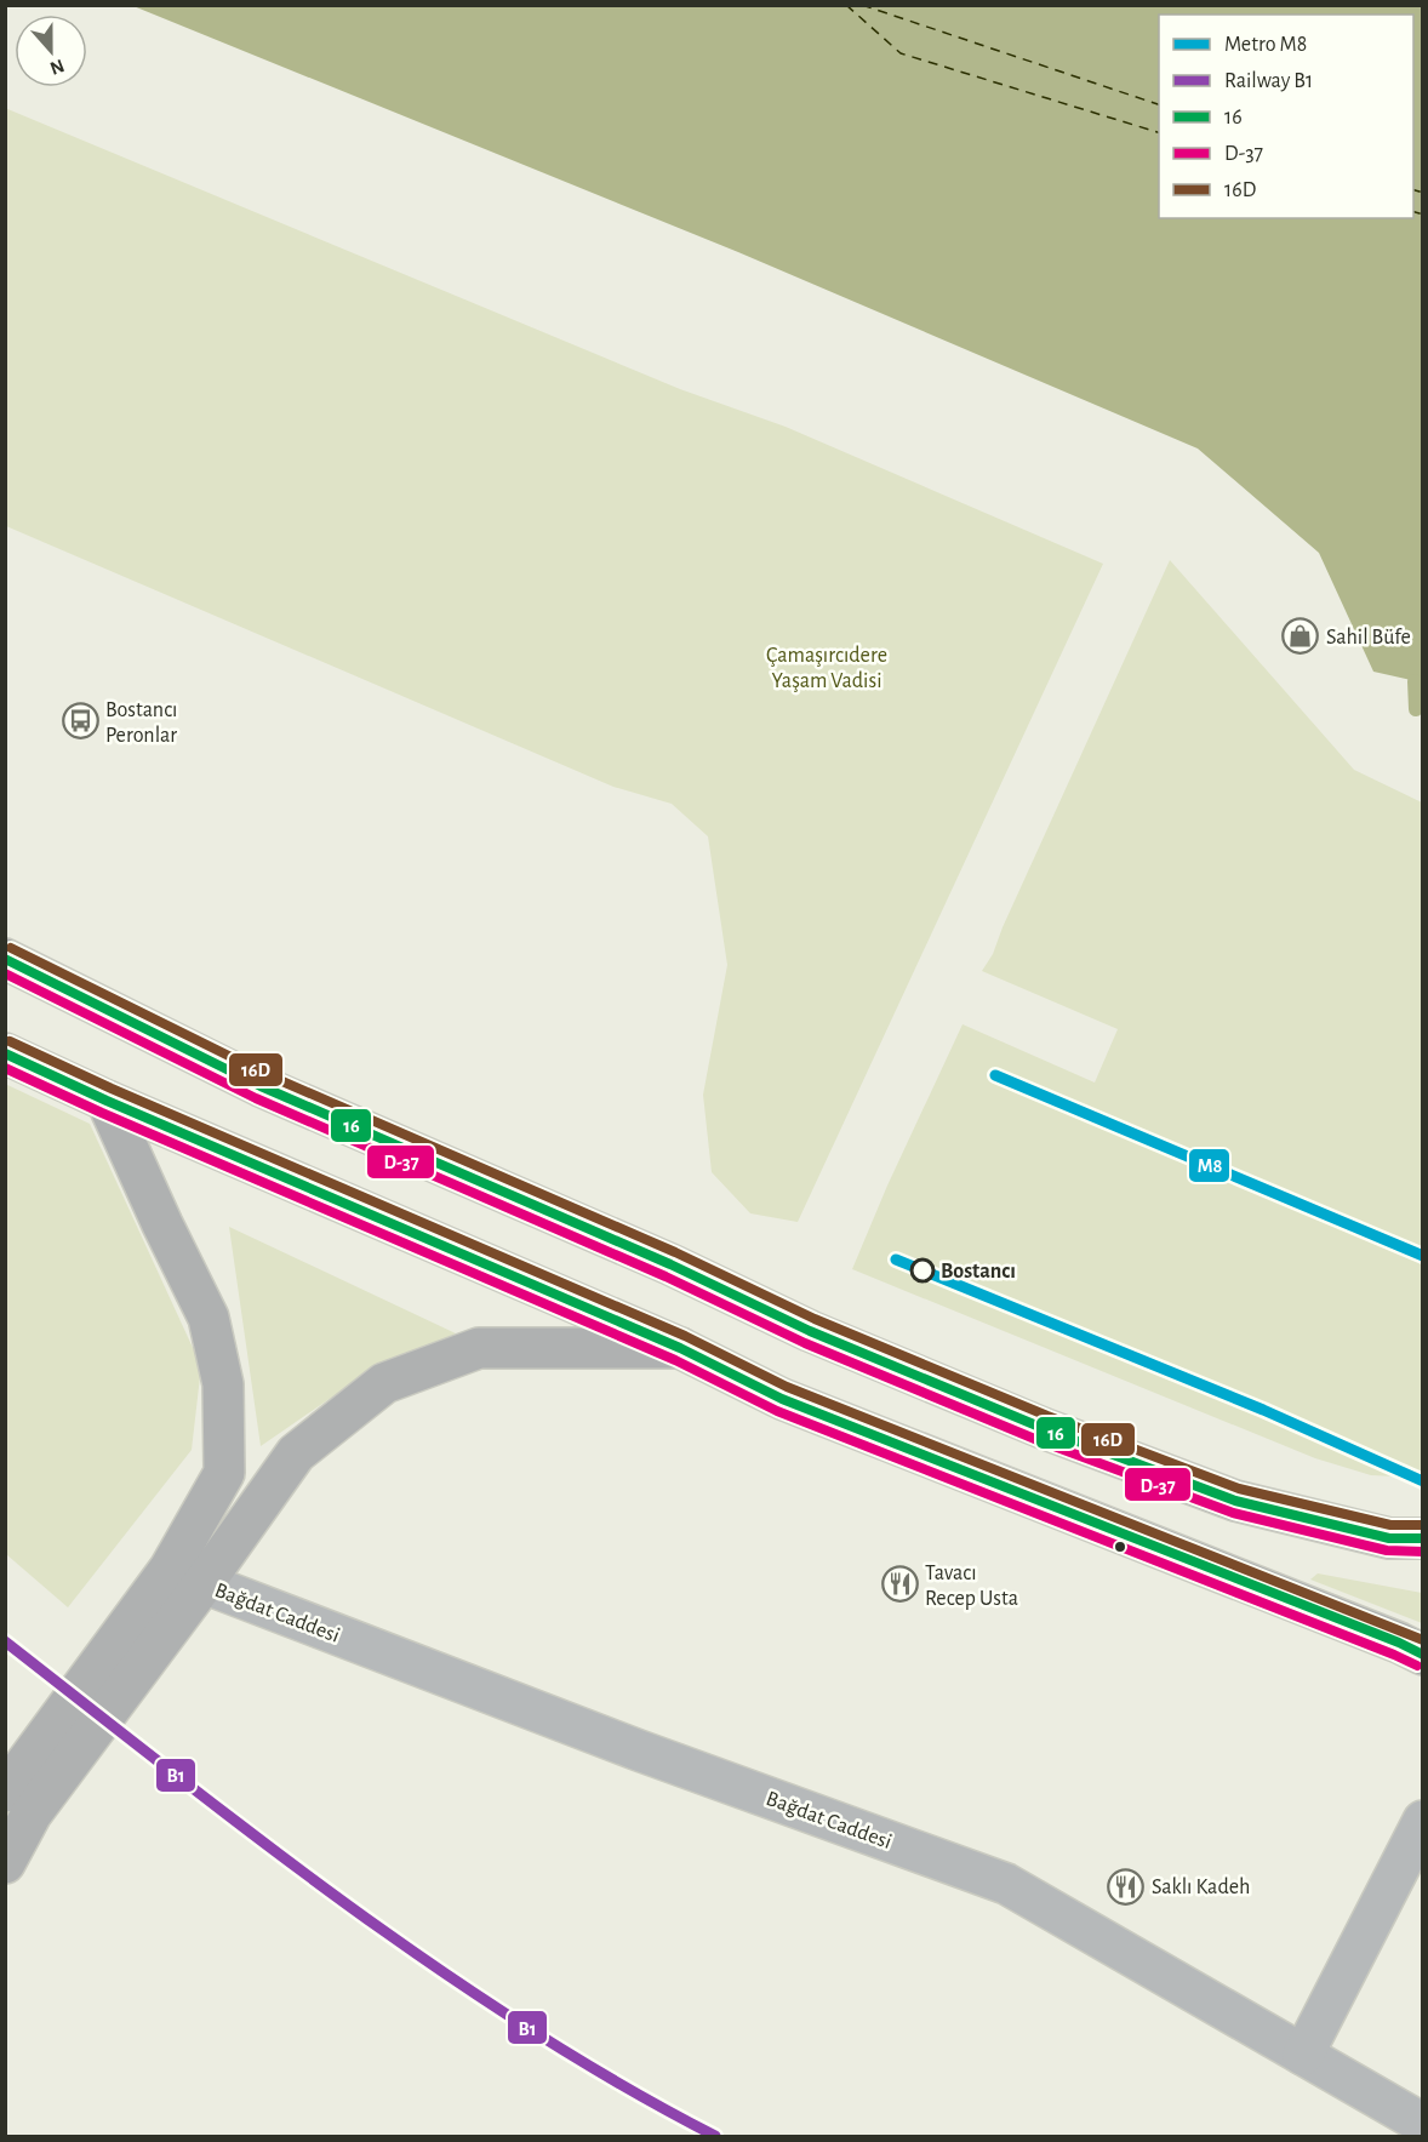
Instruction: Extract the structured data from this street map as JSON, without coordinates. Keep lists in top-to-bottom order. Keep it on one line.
{"streets":{"main road":["Bağdat Caddesi"]},"parks":["Çamaşırcıdere Yaşam Vadisi"],"places":{"shop":["Sahil Büfe"],"bus stop":["Bostancı Peronlar"],"other":["Bostancı"],"restaurant":["Tavacı Recep Usta","Saklı Kadeh"]},"lines":["transit line 16D","transit line 16","transit line D-37","metro line M8","rail line B1"],"legend":["Metro M8","Railway B1","16","D-37","16D"],"north":"bottom"}
